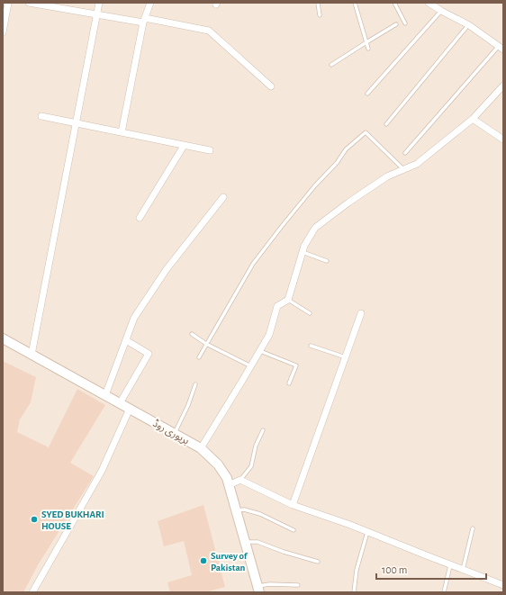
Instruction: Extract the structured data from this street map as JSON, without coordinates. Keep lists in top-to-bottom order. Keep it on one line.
{"streets":{"main road":["بریوری روڈ"]},"places":["SYED BUKHARI HOUSE","Survey of Pakistan"],"scale_bar":"100 m"}
